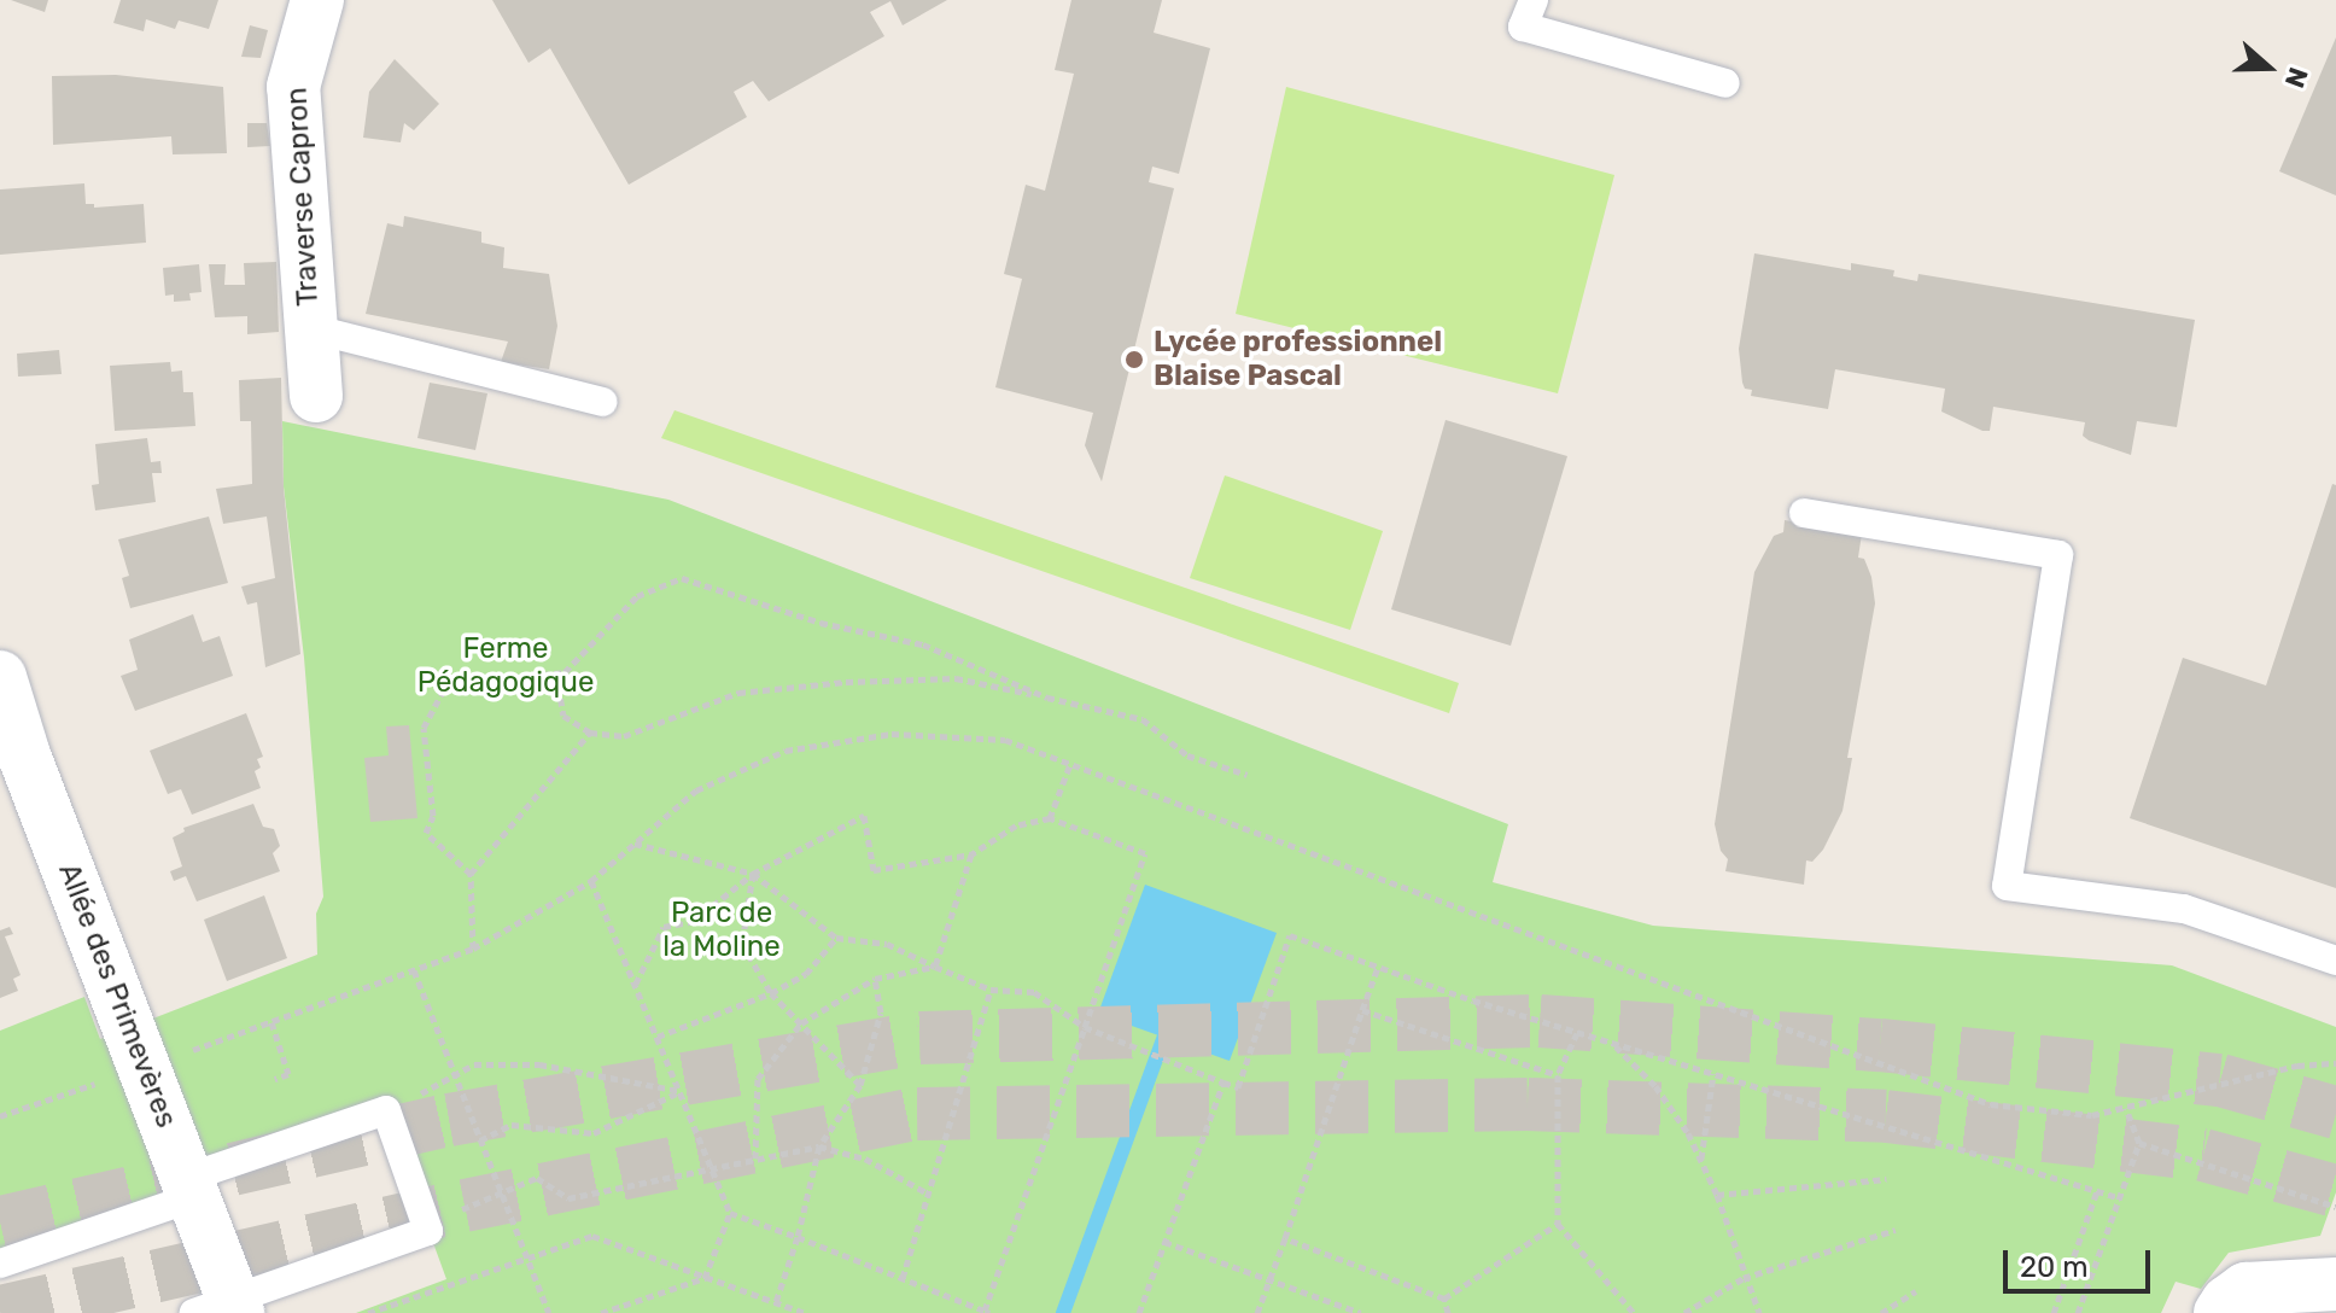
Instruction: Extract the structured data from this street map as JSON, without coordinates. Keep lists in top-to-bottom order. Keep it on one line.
{"streets":{"street":["Traverse Capron","Allée des Primevères"]},"parks":["Ferme Pédagogique","Parc de la Moline"],"places":["Lycée professionnel Blaise Pascal"],"scale_bar":"20 m","north":"right"}
